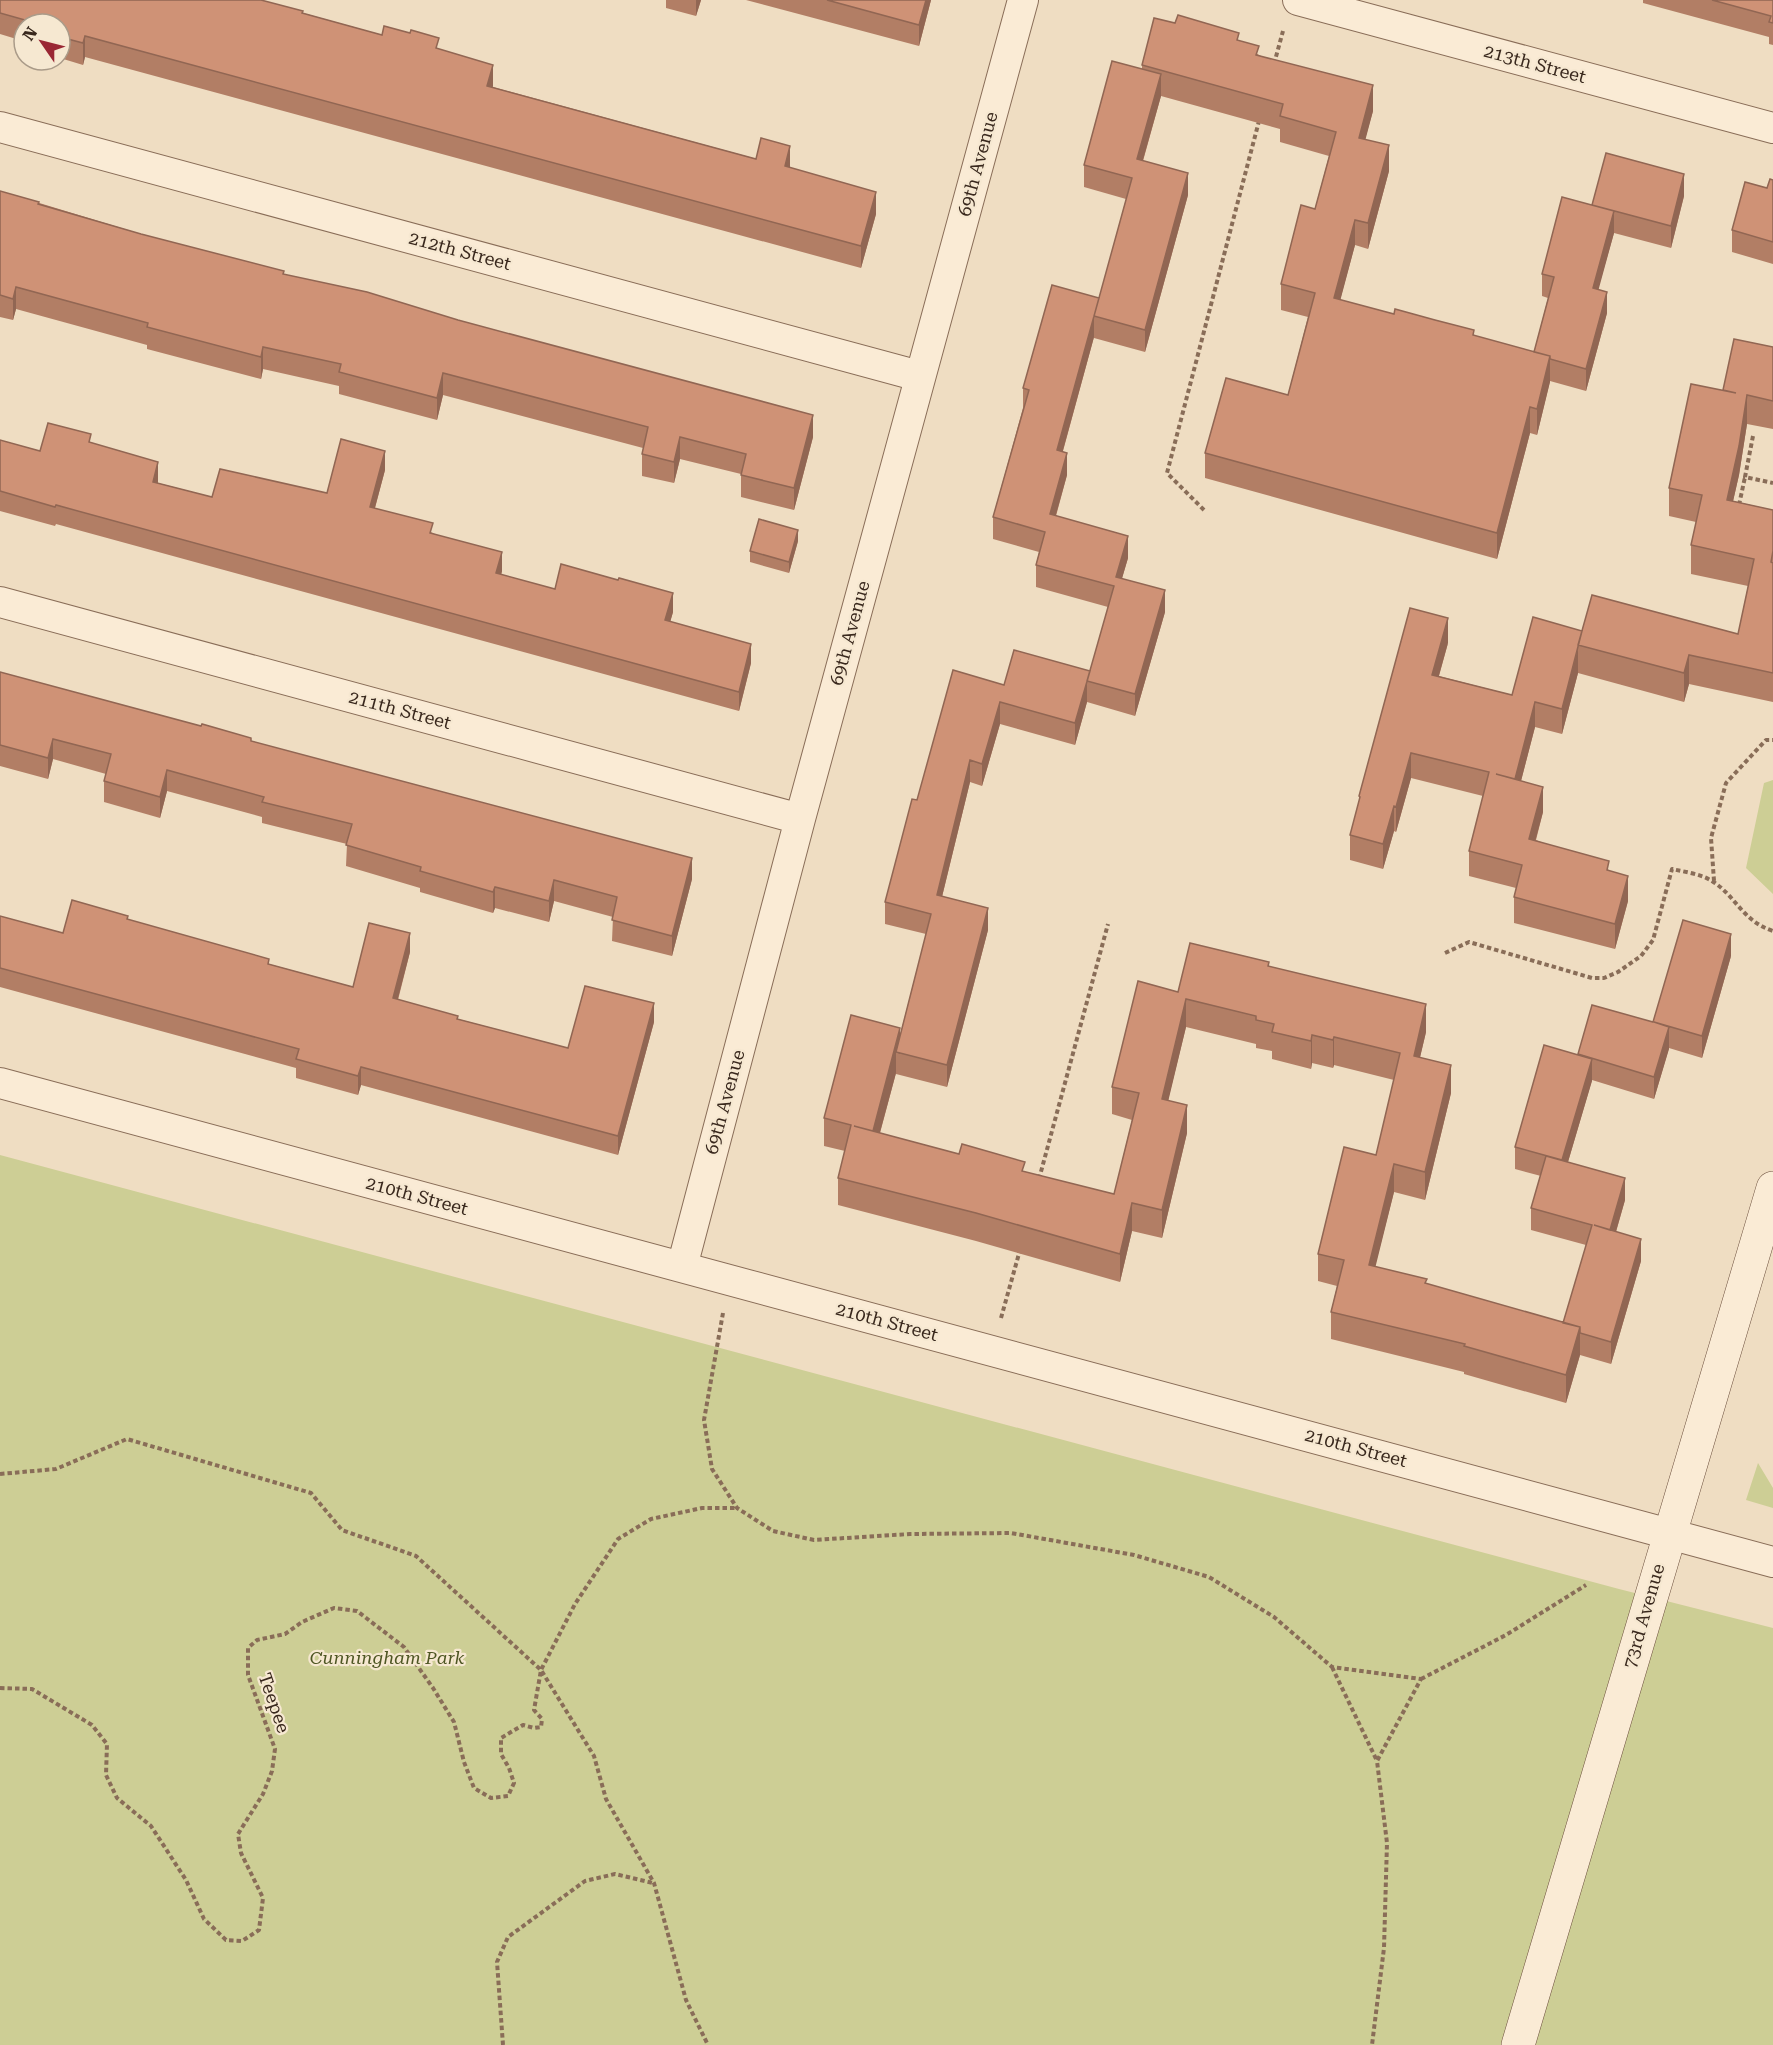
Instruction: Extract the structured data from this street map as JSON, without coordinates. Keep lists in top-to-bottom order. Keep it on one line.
{"streets":{"street":["213th Street","69th Avenue","212th Street","211th Street","210th Street","73rd Avenue"],"path":["Teepee"]},"crossings":[["69th Avenue","212th Street"],["69th Avenue","211th Street"],["69th Avenue","210th Street"],["210th Street","73rd Avenue"]],"parks":["Cunningham Park"],"north":"top left"}
